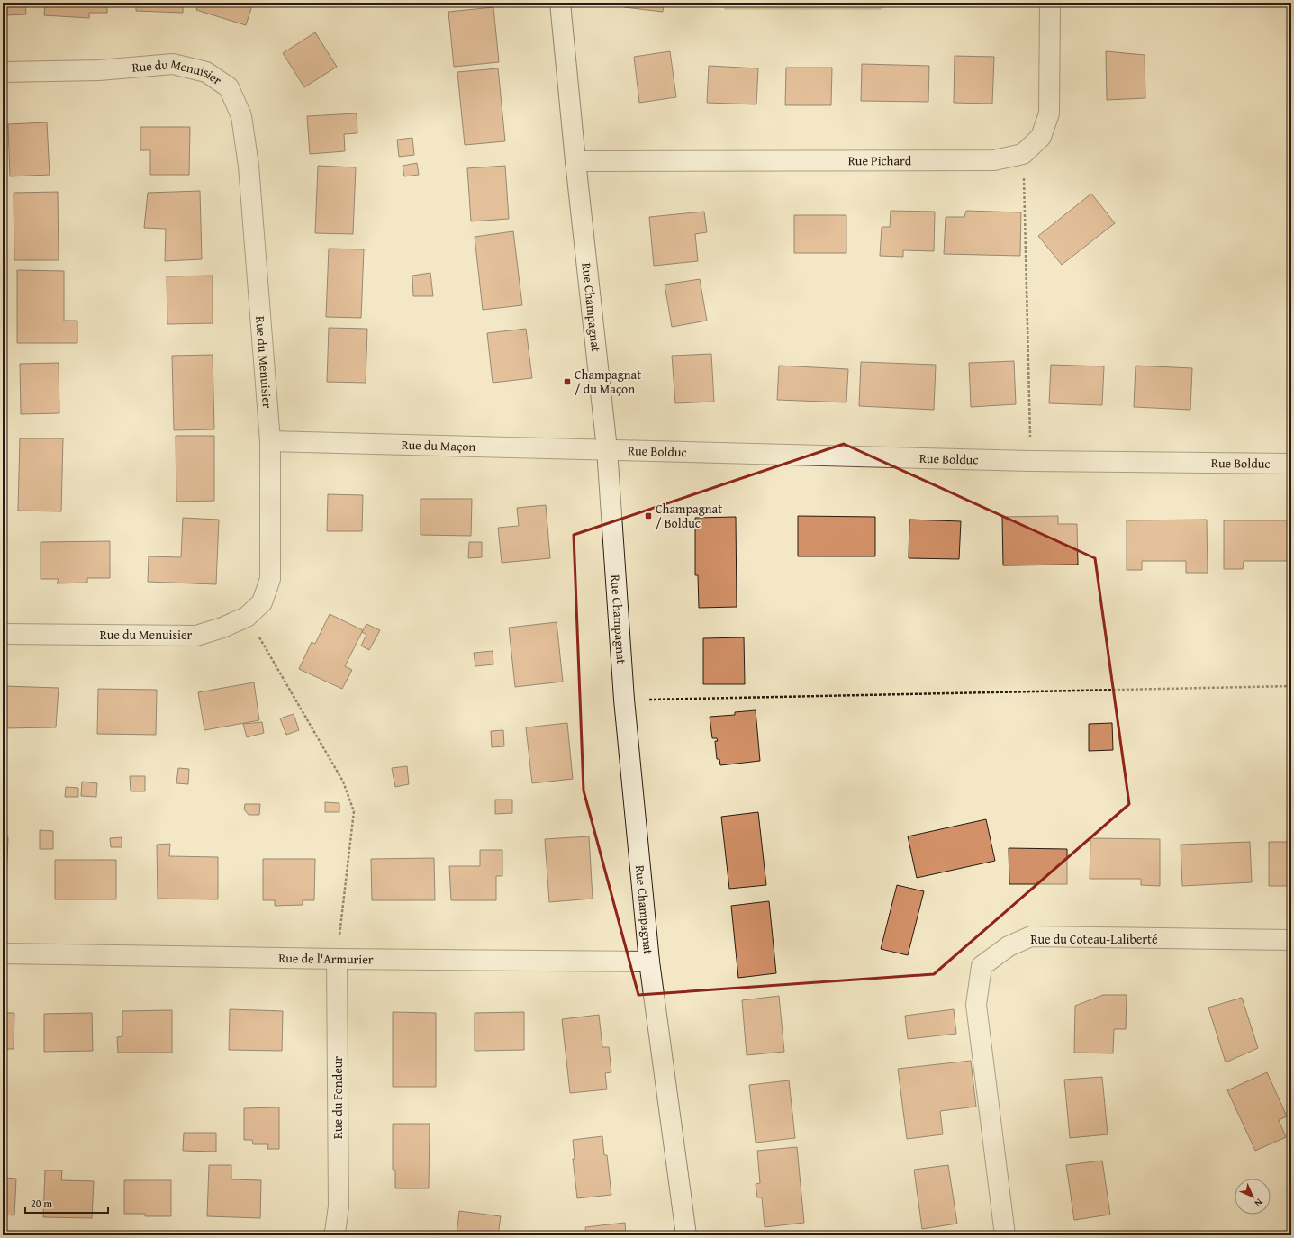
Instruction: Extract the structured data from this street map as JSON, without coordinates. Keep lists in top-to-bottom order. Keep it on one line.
{"streets":{"street":["Rue du Menuisier","Rue Pichard","Rue Champagnat","Rue du Maçon","Rue Bolduc","Rue du Coteau-Laliberté","Rue de l'Armurier","Rue du Fondeur"]},"crossings":[["Rue du Menuisier","Rue du Maçon"],["Rue Pichard","Rue Champagnat"],["Rue Champagnat","Rue du Maçon"],["Rue Champagnat","Rue Bolduc"],["Rue Champagnat","Rue de l'Armurier"],["Rue du Maçon","Rue Bolduc"],["Rue de l'Armurier","Rue du Fondeur"]],"places":{"transit":["Champagnat / du Maçon","Champagnat / Bolduc"]},"scale_bar":"20 m","north":"bottom right"}
